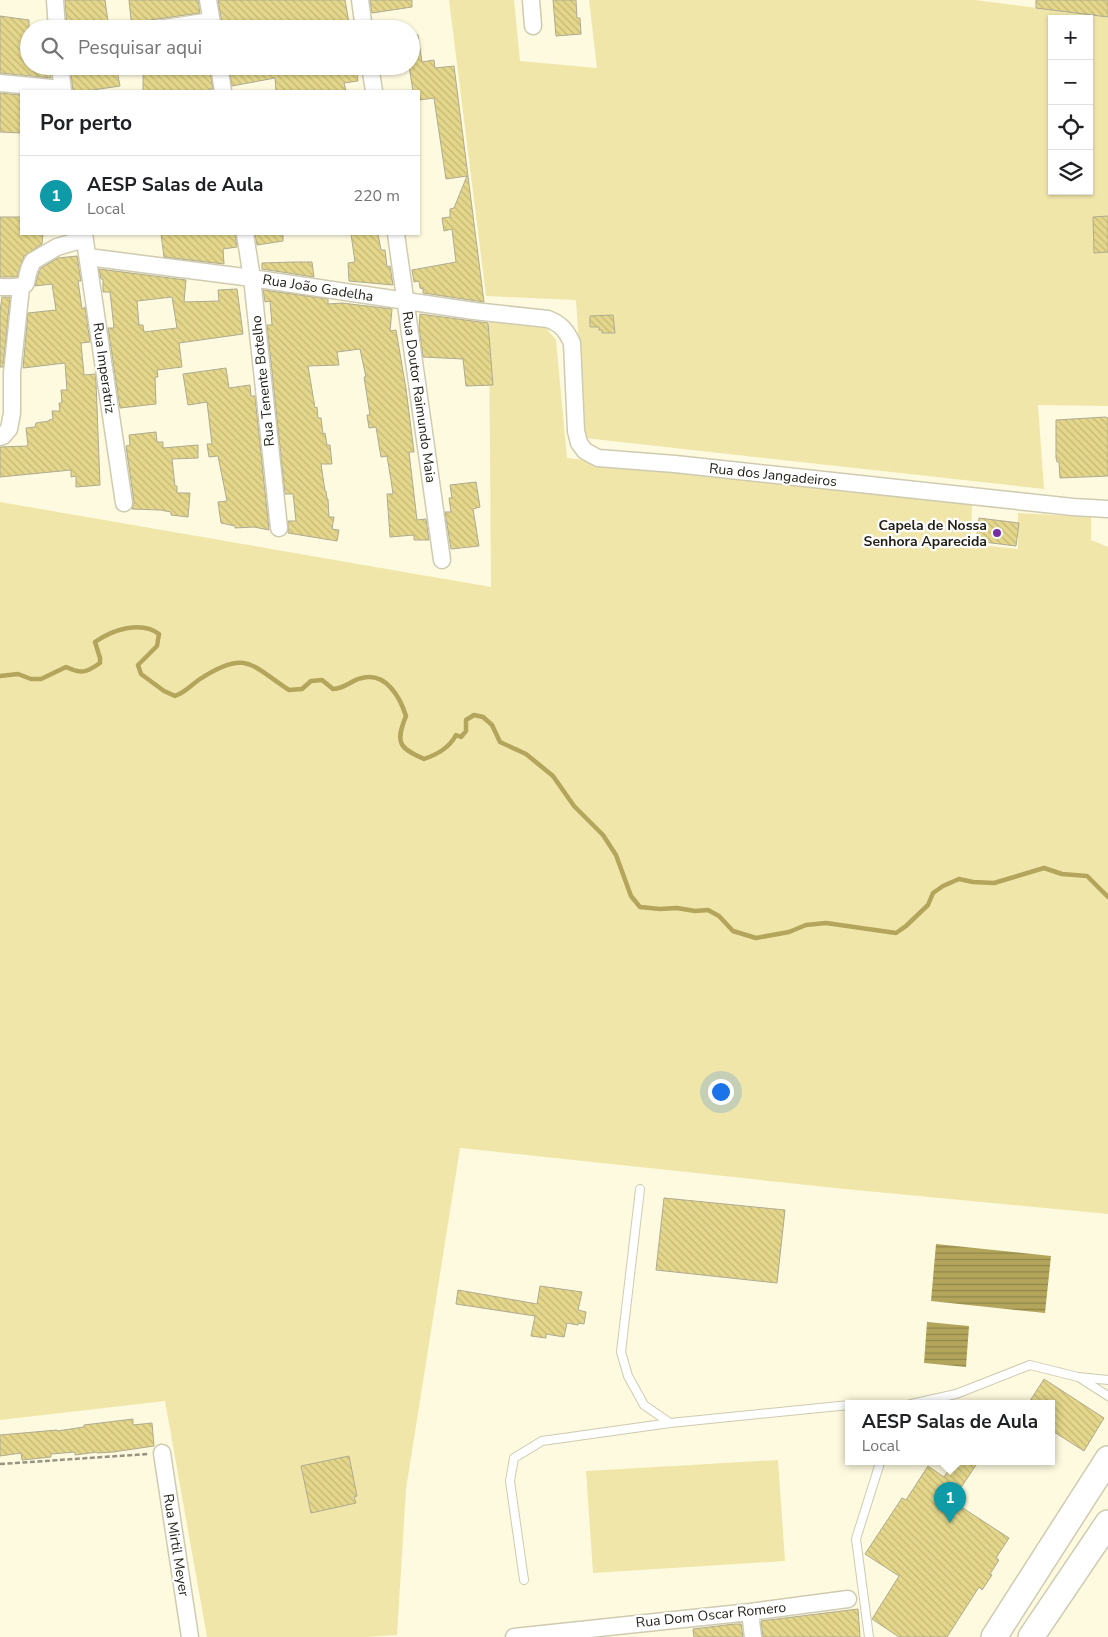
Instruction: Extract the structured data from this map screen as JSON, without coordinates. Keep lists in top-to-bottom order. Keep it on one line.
{"streets":{"street":["Rua João Gadelha","Rua Imperatriz","Rua Tenente Botelho","Rua Doutor Raimundo Maia","Rua dos Jangadeiros","Rua Mirtil Meyer","Rua Dom Oscar Romero"]},"crossings":[["Rua João Gadelha","Rua Imperatriz"],["Rua João Gadelha","Rua Tenente Botelho"],["Rua João Gadelha","Rua Doutor Raimundo Maia"],["Rua João Gadelha","Rua dos Jangadeiros"]],"places":["Capela de Nossa Senhora Aparecida"],"page":{"map_buttons":["+","−"],"search":"Pesquisar aqui","heading":"Por perto","list":[{"mark":"1","name":"AESP Salas de Aula","note":"Local","value":"220 m"}],"popup":["AESP Salas de Aula","Local"],"pins":"1"}}
